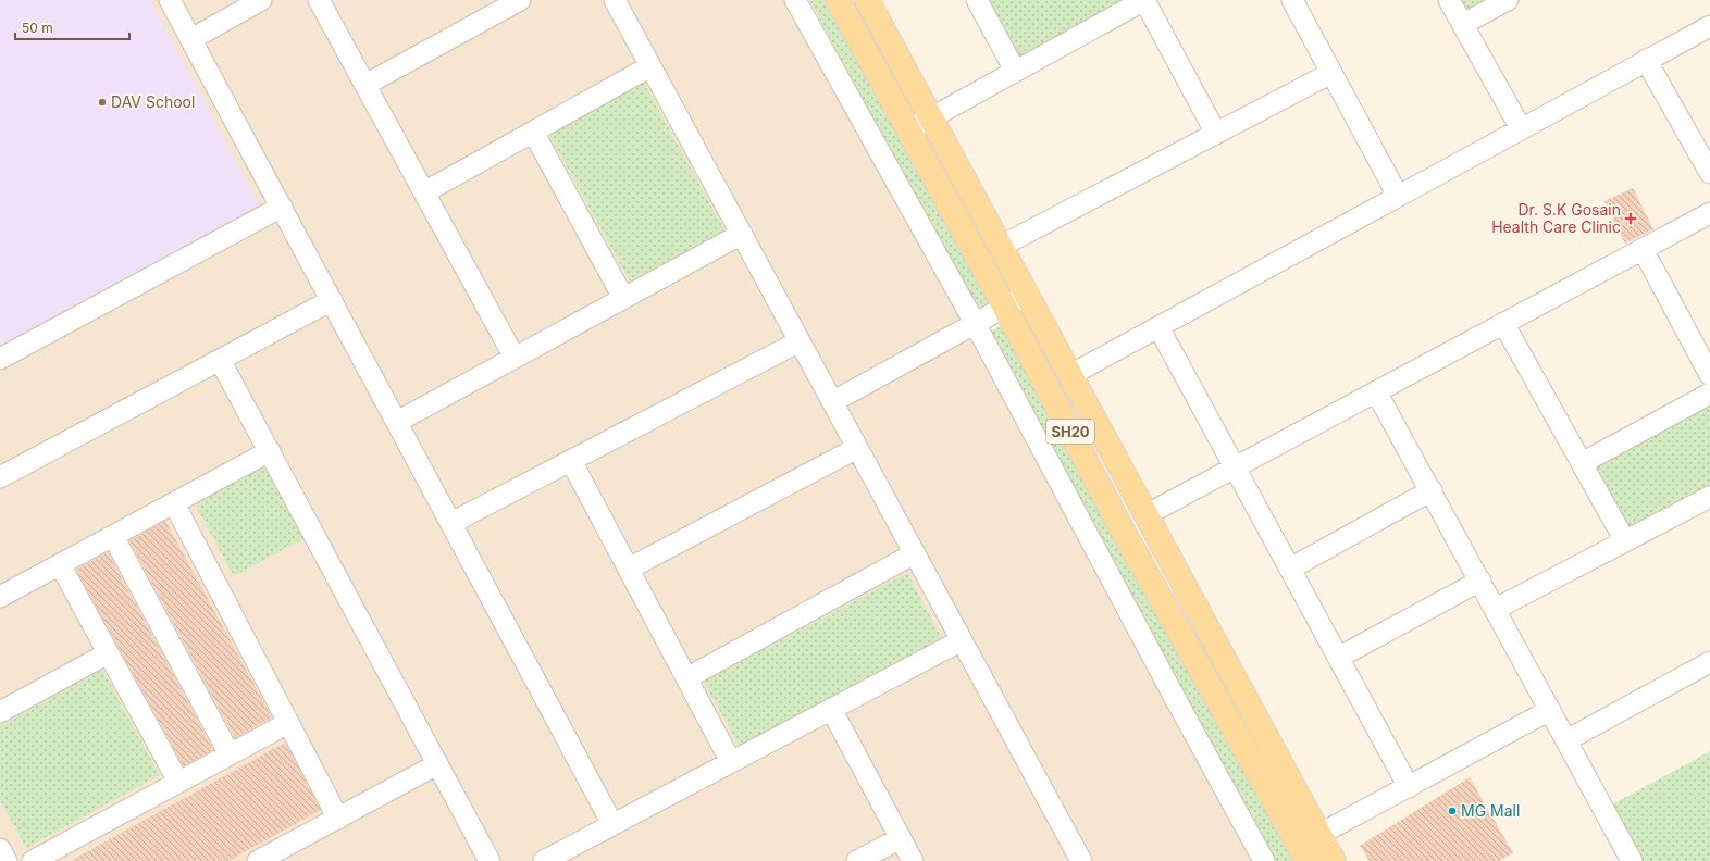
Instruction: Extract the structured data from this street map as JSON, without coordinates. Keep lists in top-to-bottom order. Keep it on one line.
{"streets":{"main road":["SH20"]},"places":{"other":["DAV School","MG Mall"],"health":["Dr. S.K Gosain Health Care Clinic"]},"scale_bar":"50 m"}
